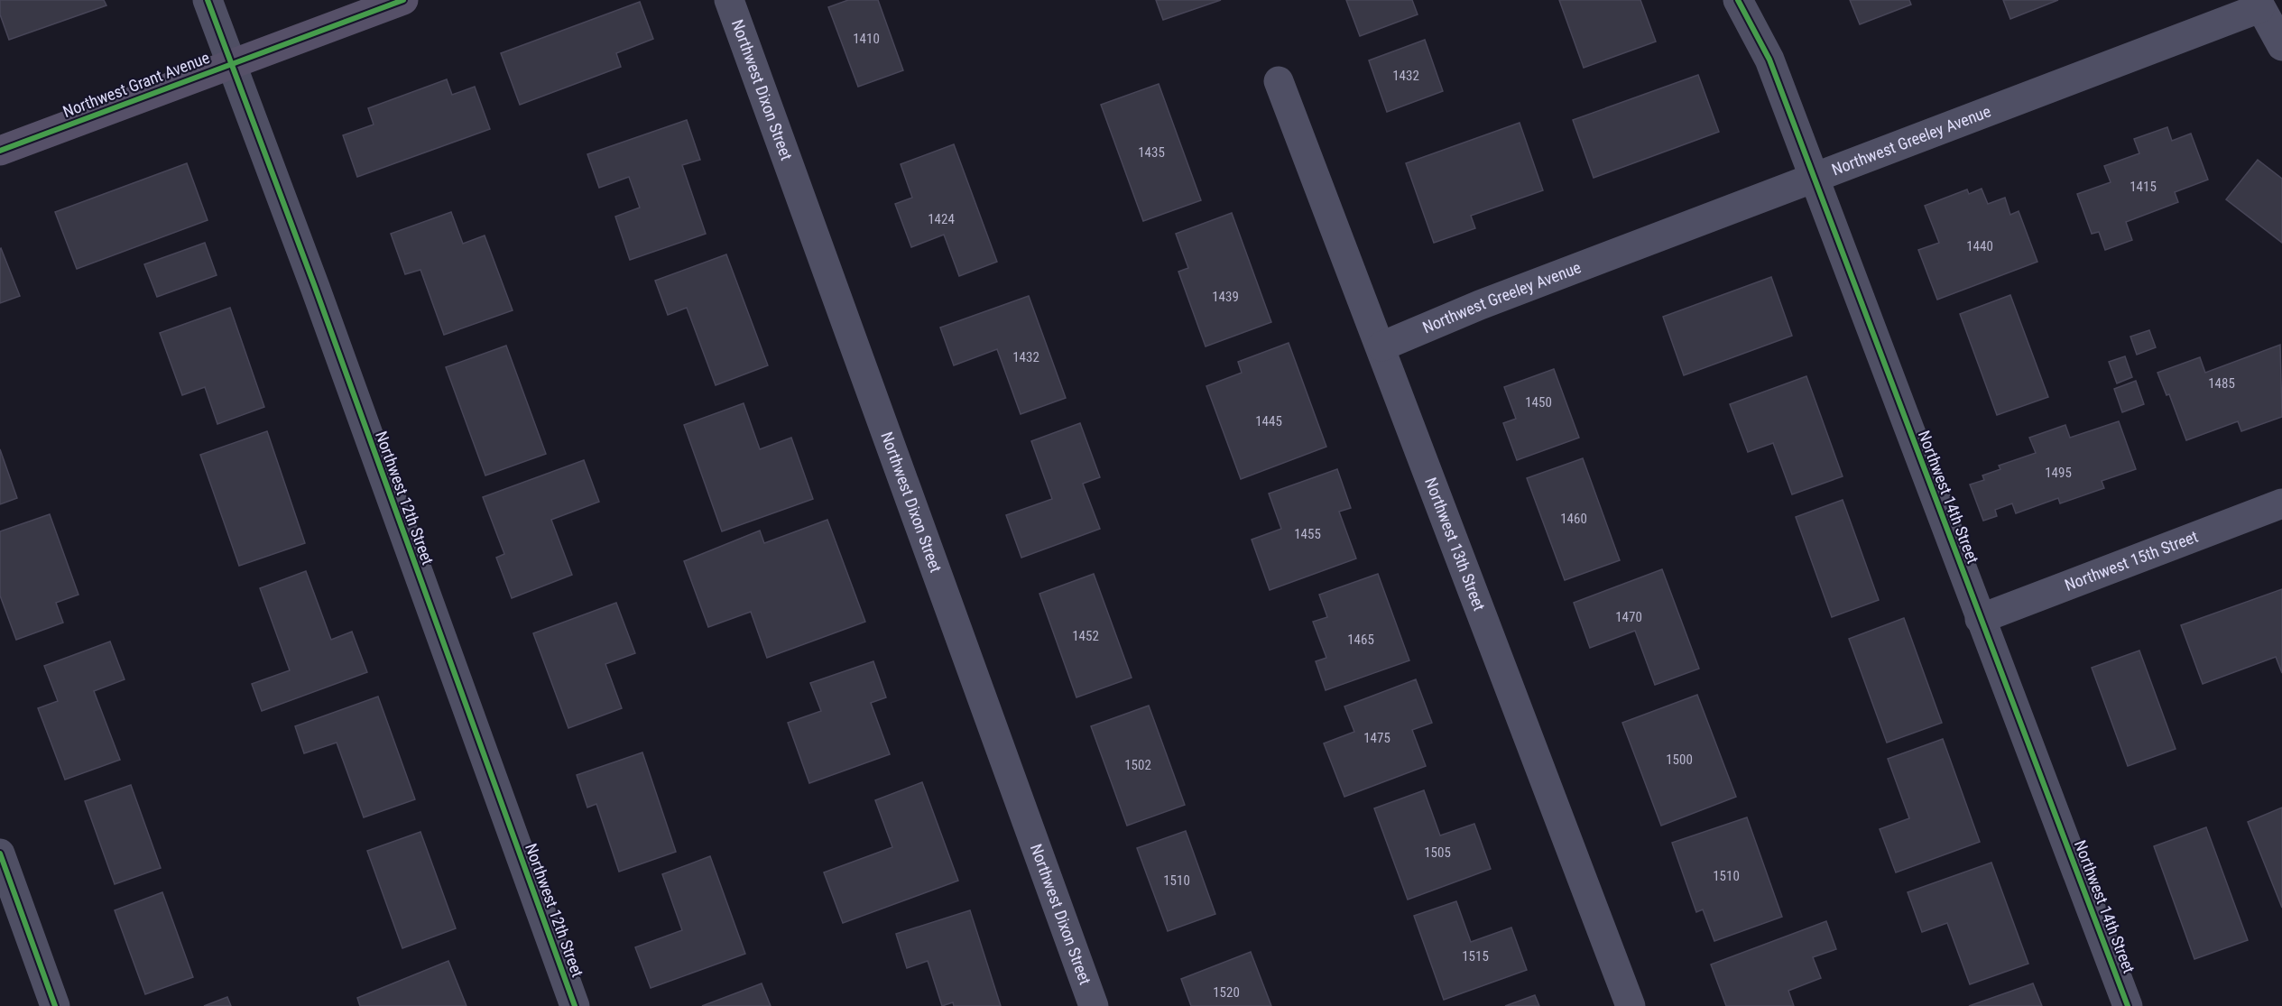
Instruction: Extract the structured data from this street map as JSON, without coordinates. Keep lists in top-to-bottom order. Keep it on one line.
{"streets":{"main road":["Northwest Grant Avenue"],"street":["Northwest Dixon Street","Northwest Greeley Avenue","Northwest 14th Street","Northwest 12th Street","Northwest 13th Street","Northwest 15th Street"]},"crossings":[["Northwest Grant Avenue","Northwest 12th Street"],["Northwest Greeley Avenue","Northwest 14th Street"],["Northwest Greeley Avenue","Northwest 13th Street"],["Northwest 14th Street","Northwest 15th Street"]],"house_numbers":["1410","1432","1435","1415","1424","1440","1439","1432","1485","1450","1445","1495","1460","1455","1470","1452","1465","1475","1500","1502","1505","1510","1510","1515","1520"]}
